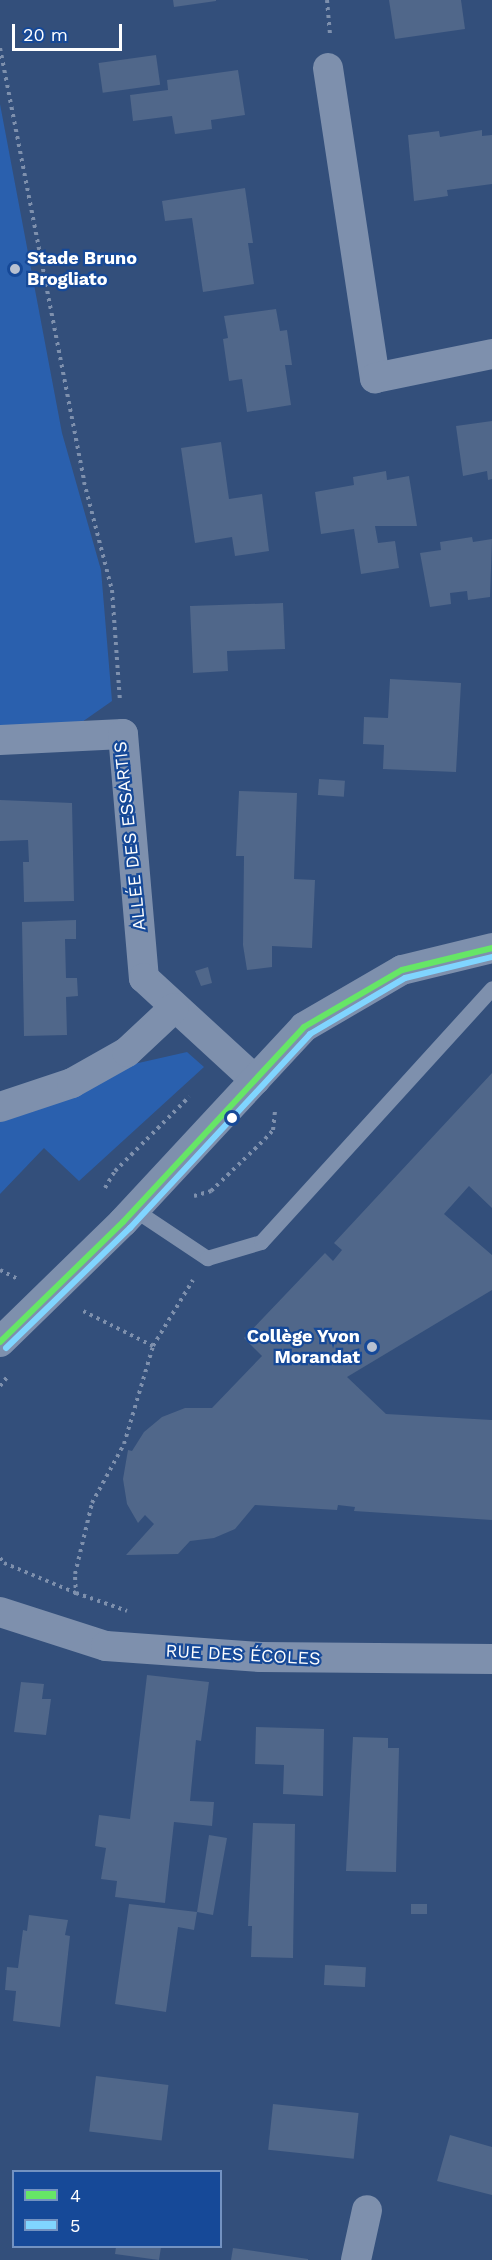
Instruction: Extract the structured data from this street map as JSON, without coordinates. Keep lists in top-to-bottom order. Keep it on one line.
{"streets":{"street":["ALLÉE DES ESSARTIS","RUE DES ÉCOLES"]},"places":["Stade Bruno Brogliato","Collège Yvon Morandat"],"lines":["transit line 4","transit line 5"],"legend":["4","5"],"scale_bar":"20 m"}
